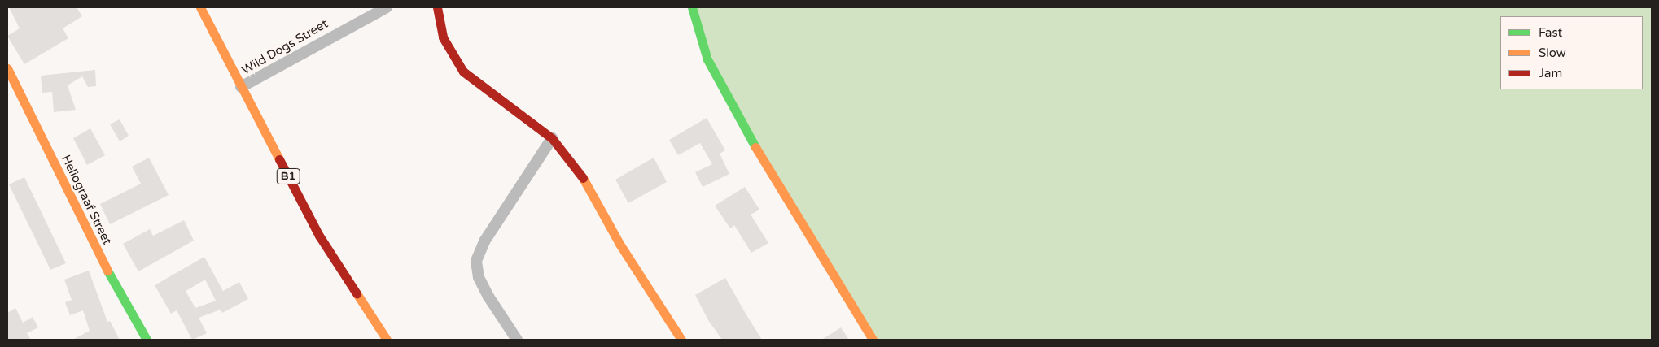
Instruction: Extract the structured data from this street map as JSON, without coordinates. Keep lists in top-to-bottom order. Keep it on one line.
{"streets":{"main road":["B1","Heliograaf Street"],"street":["Wild Dogs Street"]},"crossings":[["Wild Dogs Street","B1"]],"legend":["Fast","Slow","Jam"]}
